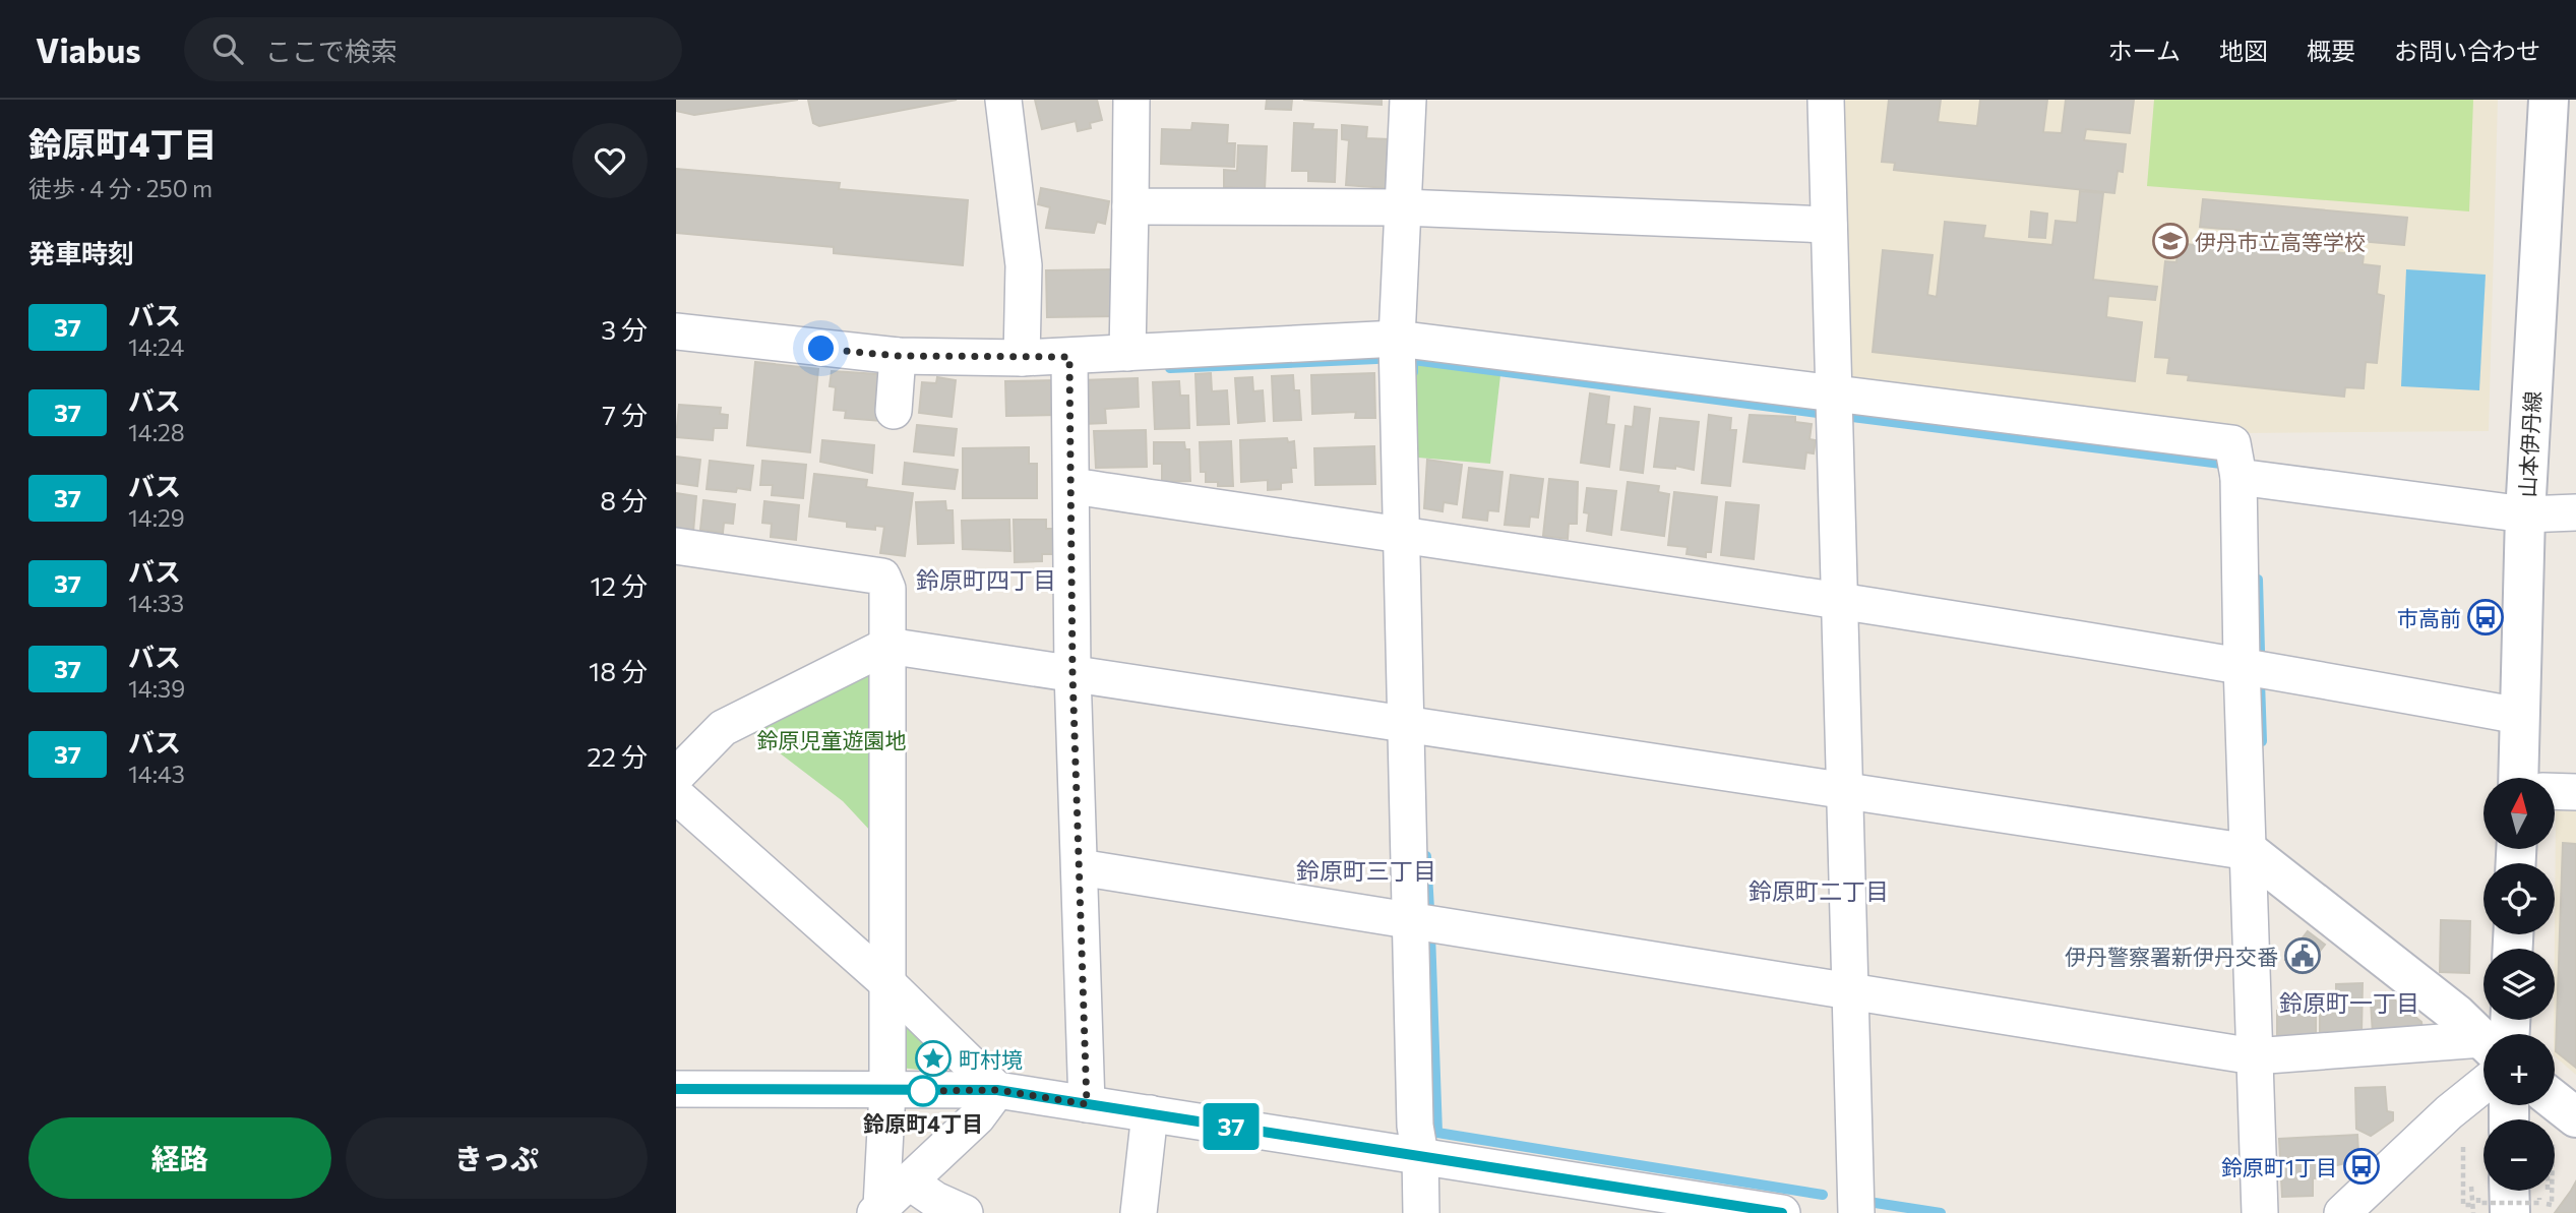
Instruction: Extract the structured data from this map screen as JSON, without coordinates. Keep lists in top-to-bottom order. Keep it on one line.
{"streets":{"main road":["山本伊丹線"]},"districts":["鈴原町四丁目","鈴原町三丁目","鈴原町二丁目","鈴原町一丁目"],"parks":["鈴原児童遊園地"],"places":{"school or university":["伊丹市立高等学校"],"bus stop":["市高前","鈴原町1丁目"],"public building":["伊丹警察署新伊丹交番"],"place":["町村境"],"other":["鈴原町4丁目"]},"lines":["bus line 37"],"north":"top","page":{"header":"Viabus","search":"ここで検索","nav":["ホーム","地図","概要","お問い合わせ"],"heading":[["鈴原町4丁目","徒歩 · 4 分 · 250 m"],"発車時刻"],"on_map":"37","list":[{"mark":"37","name":"バス","note":"14:24","value":"3 分"},{"mark":"37","name":"バス","note":"14:28","value":"7 分"},{"mark":"37","name":"バス","note":"14:29","value":"8 分"},{"mark":"37","name":"バス","note":"14:33","value":"12 分"},{"mark":"37","name":"バス","note":"14:39","value":"18 分"},{"mark":"37","name":"バス","note":"14:43","value":"22 分"}],"map_buttons":["+","−"],"buttons":["経路","きっぷ"]}}
